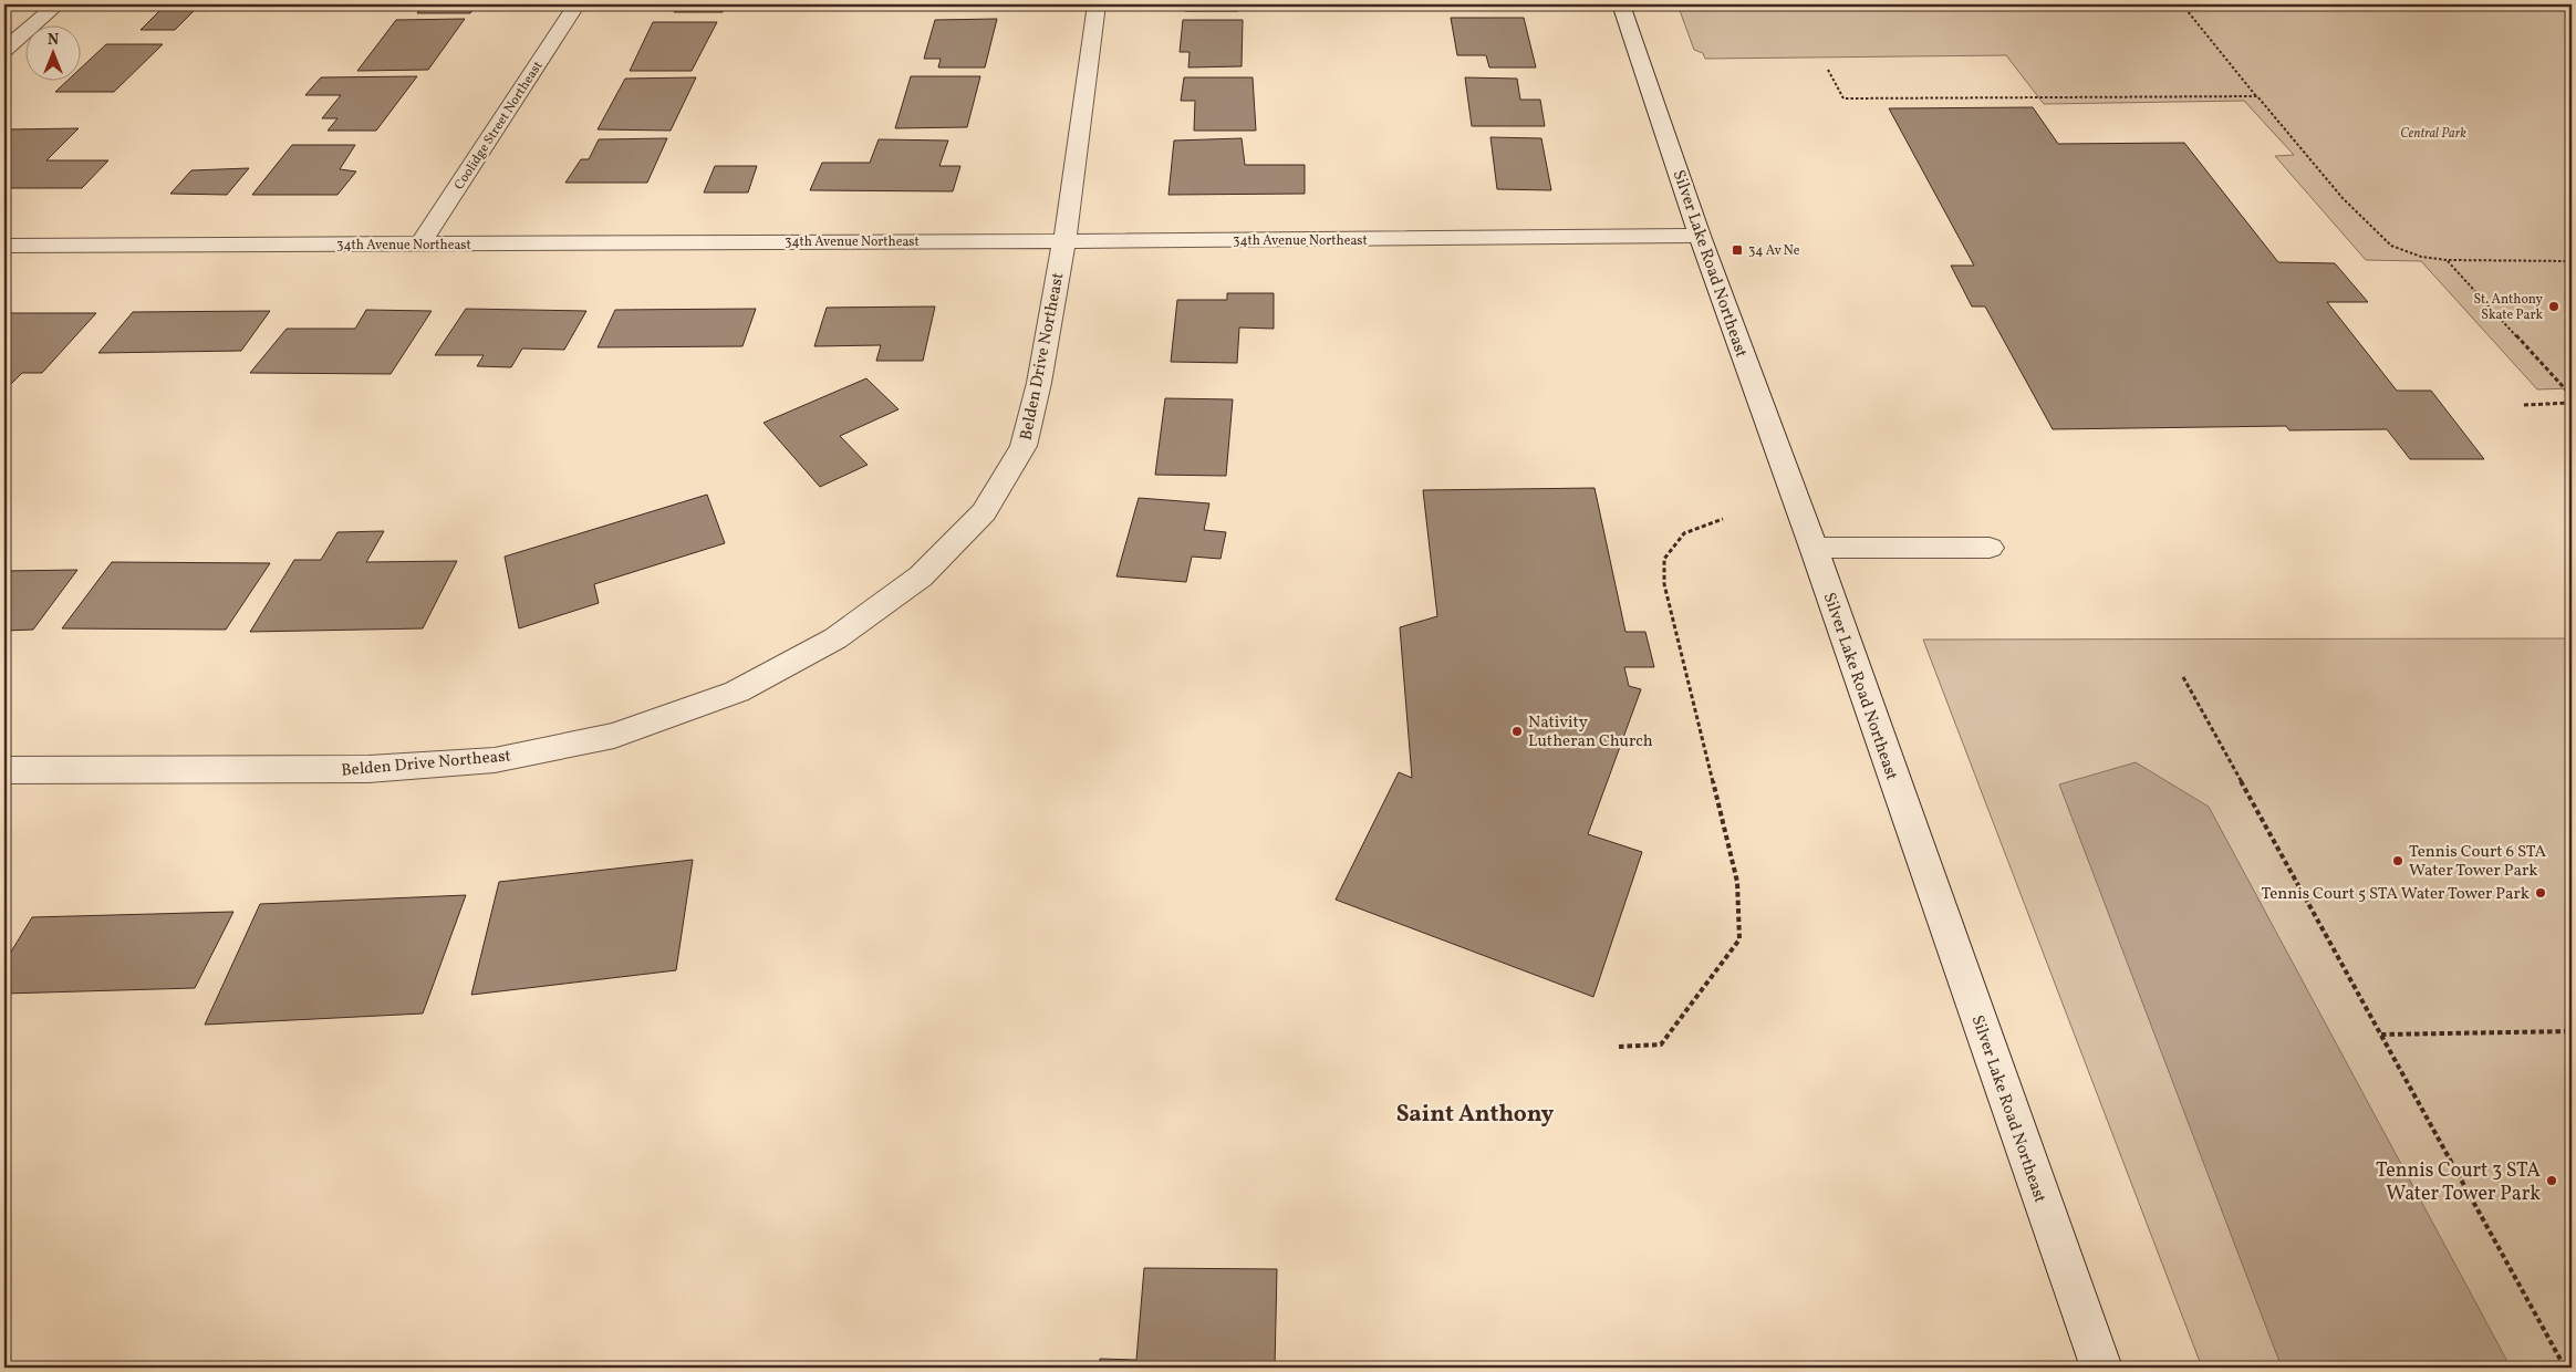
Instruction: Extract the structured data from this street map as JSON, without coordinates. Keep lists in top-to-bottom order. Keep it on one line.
{"streets":{"street":["Coolidge Street Northeast","34th Avenue Northeast","Silver Lake Road Northeast","Belden Drive Northeast"]},"crossings":[["Coolidge Street Northeast","34th Avenue Northeast"],["34th Avenue Northeast","Silver Lake Road Northeast"],["34th Avenue Northeast","Belden Drive Northeast"]],"districts":["Saint Anthony"],"parks":["Central Park"],"places":{"transit":["34 Av Ne"],"other":["St. Anthony Skate Park","Nativity Lutheran Church","Tennis Court 6 STA Water Tower Park","Tennis Court 5 STA Water Tower Park","Tennis Court 3 STA Water Tower Park"]},"north":"top"}
